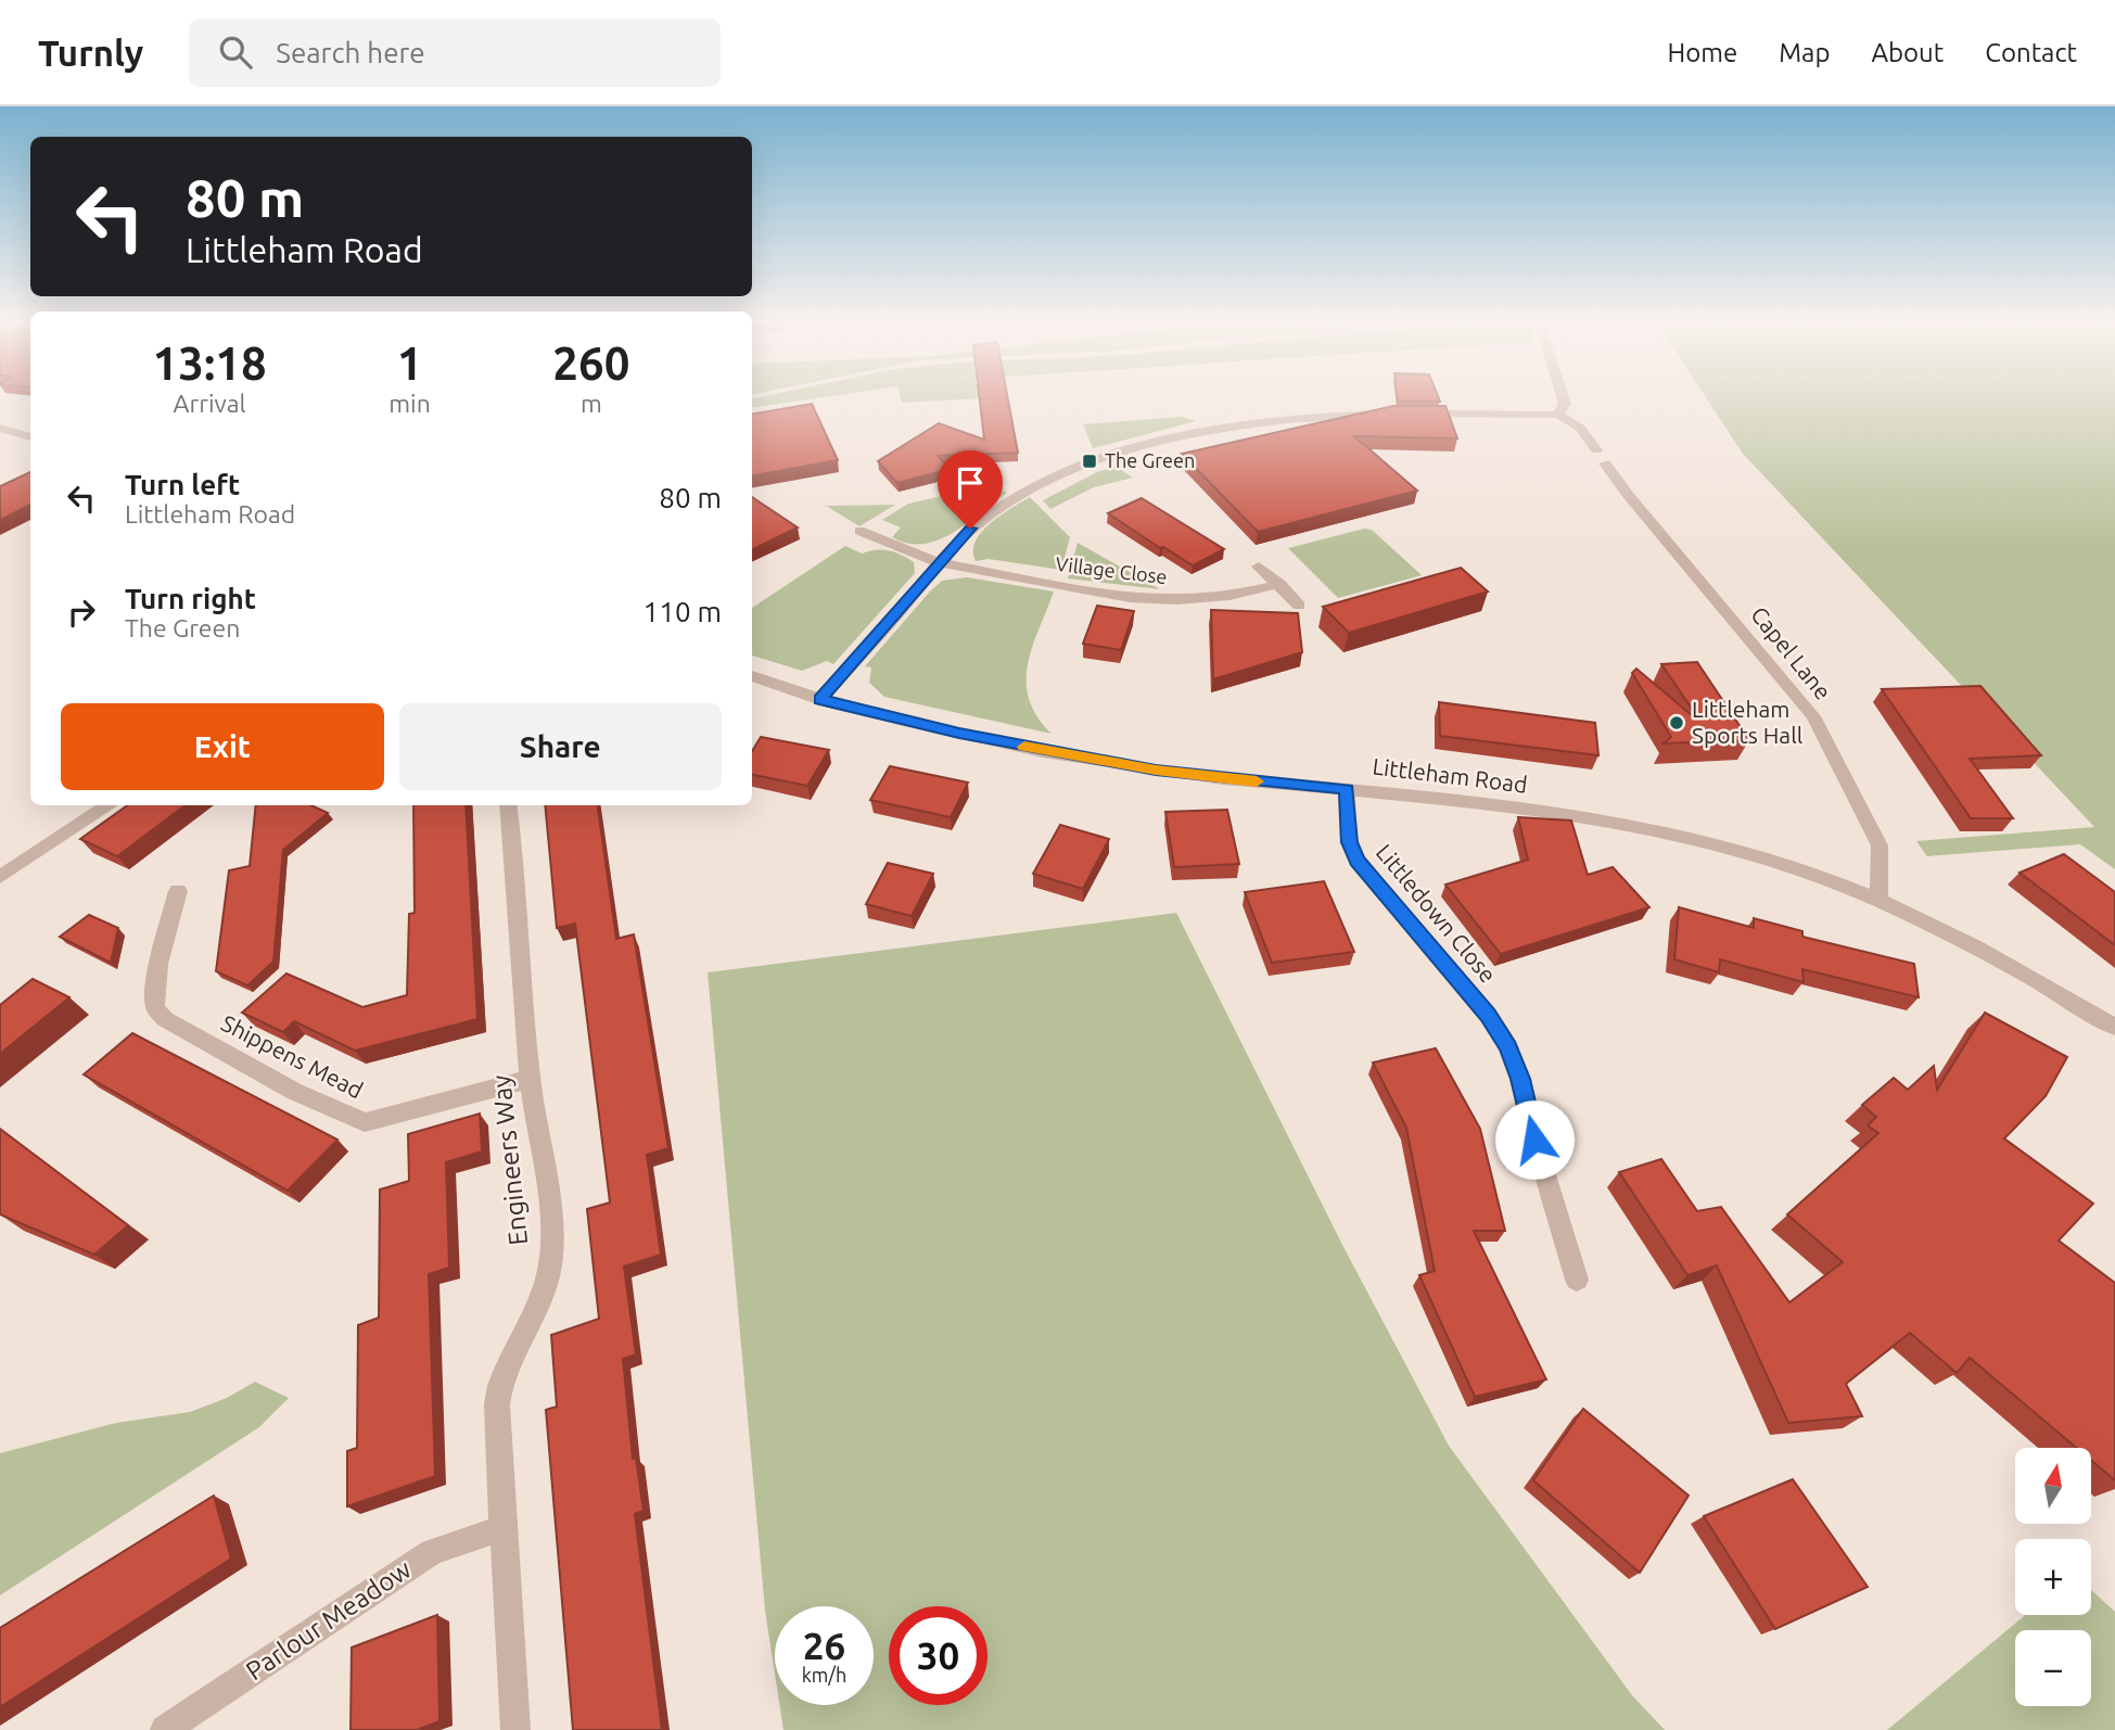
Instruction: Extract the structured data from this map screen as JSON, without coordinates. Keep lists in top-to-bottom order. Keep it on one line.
{"streets":{"street":["Village Close","Capel Lane","Littleham Road","Littledown Close","Shippens Mead","Engineers Way","Parlour Meadow"]},"crossings":[["Capel Lane","Littleham Road"],["Littleham Road","Littledown Close"],["Shippens Mead","Engineers Way"],["Engineers Way","Parlour Meadow"]],"places":{"transit":["The Green"],"other":["Littleham Sports Hall"]},"north":"top","page":{"header":"Turnly","search":"Search here","nav":["Home","Map","About","Contact"],"turn":["80 m","Littleham Road"],"eta":["13:18","Arrival","1","min","260","m"],"list":[{"name":"Turn left","note":"Littleham Road","value":"80 m"},{"name":"Turn right","note":"The Green","value":"110 m"}],"buttons":["Exit","Share"],"map_buttons":["+","−"],"speed":"26 km/h","limit":"30"}}
